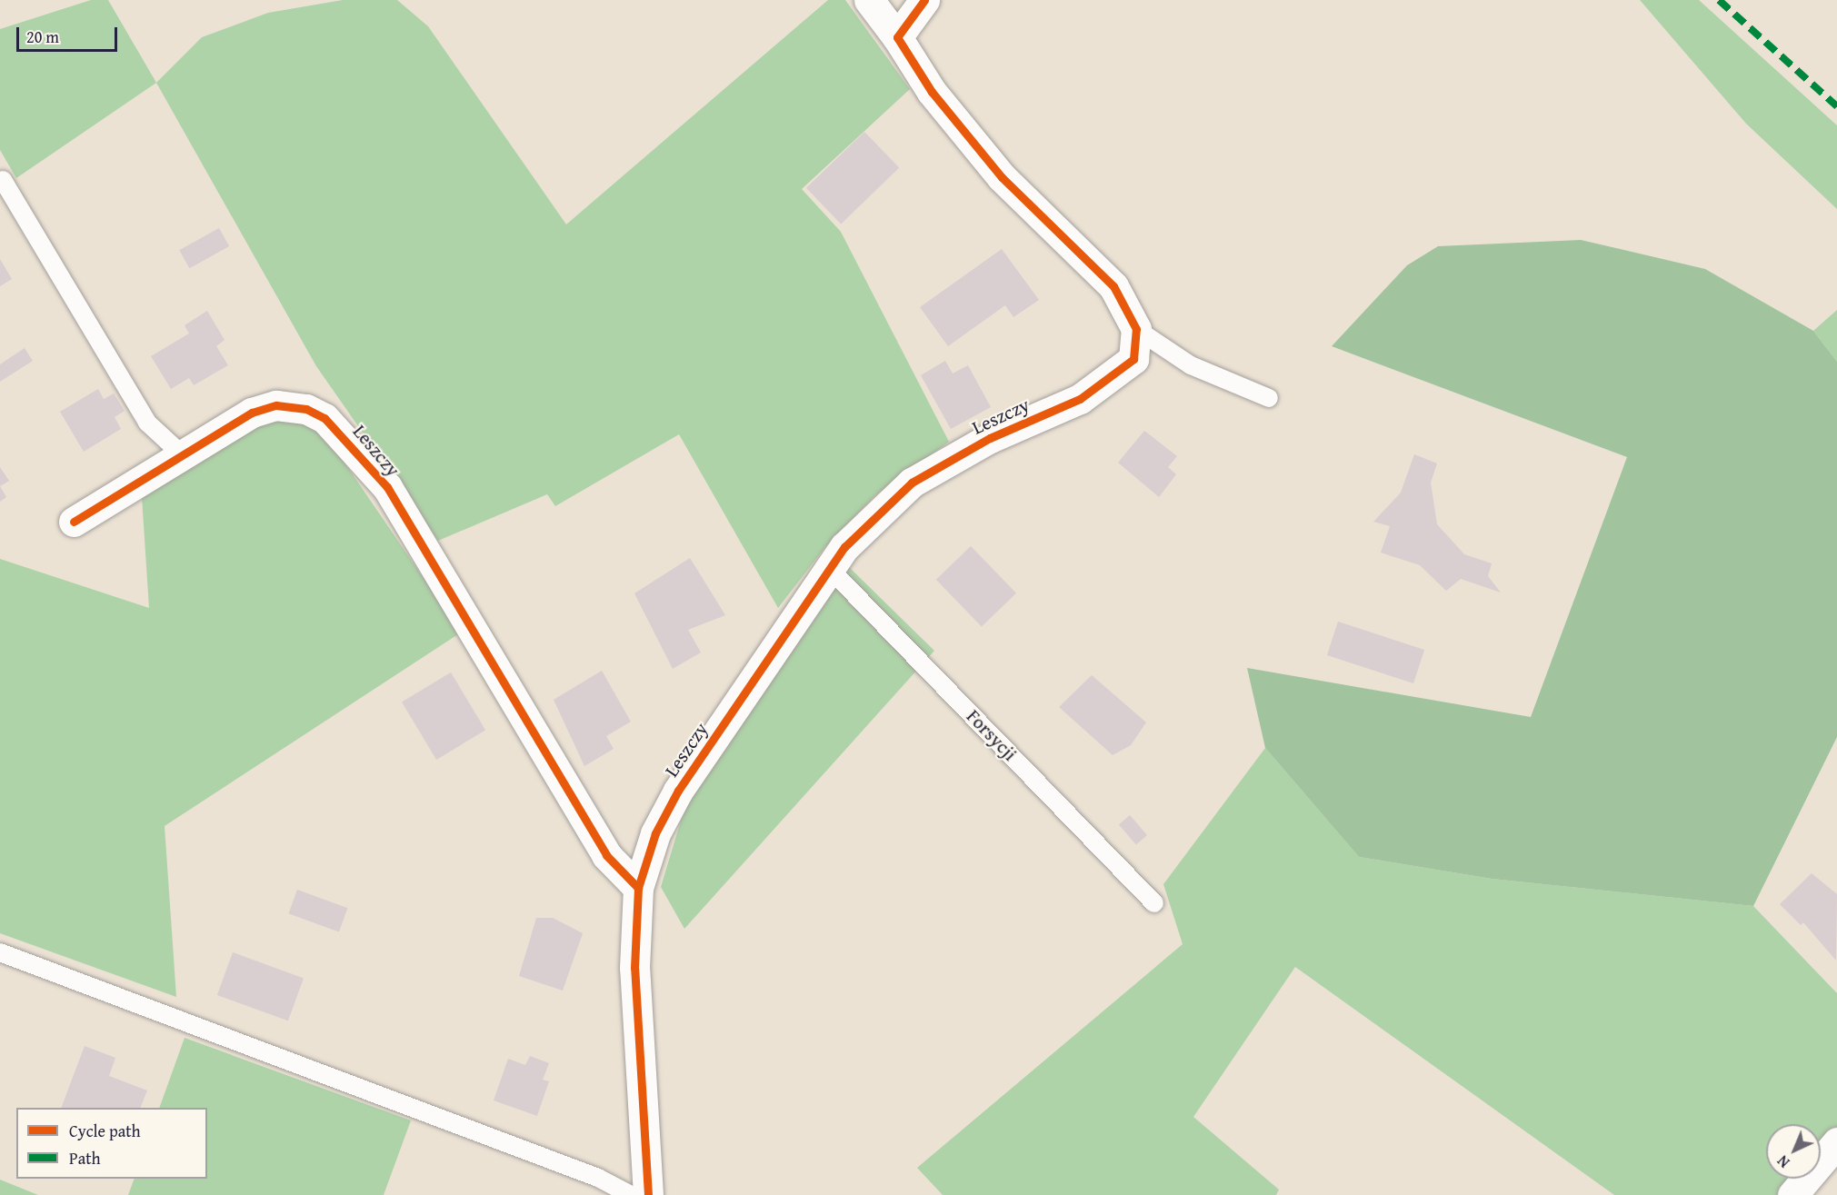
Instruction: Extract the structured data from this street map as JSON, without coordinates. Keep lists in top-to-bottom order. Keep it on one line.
{"streets":{"street":["Leszczy"],"lane":["Forsycji"]},"crossings":[["Leszczy","Forsycji"]],"legend":["Cycle path","Path"],"scale_bar":"20 m","north":"bottom left"}
